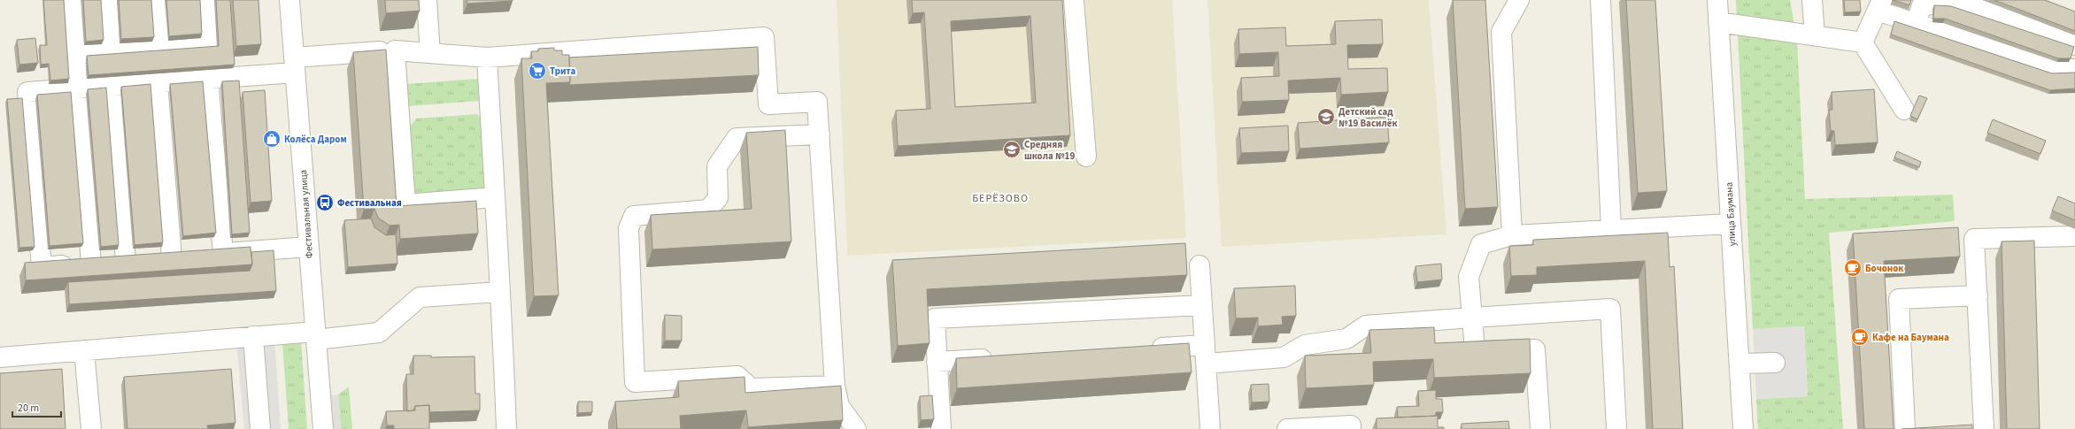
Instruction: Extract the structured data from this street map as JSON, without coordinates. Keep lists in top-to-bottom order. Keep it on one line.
{"streets":{"street":["Фестивальная улица","улица Баумана"]},"districts":["БЕРЁЗОВО"],"places":{"supermarket":["Трита"],"school or university":["Детский сад №19 Василёк","Средняя школа №19"],"shop":["Колёса Даром"],"bus stop":["Фестивальная"],"cafe":["Бочонок","Кафе на Баумана"]},"scale_bar":"20 m"}
